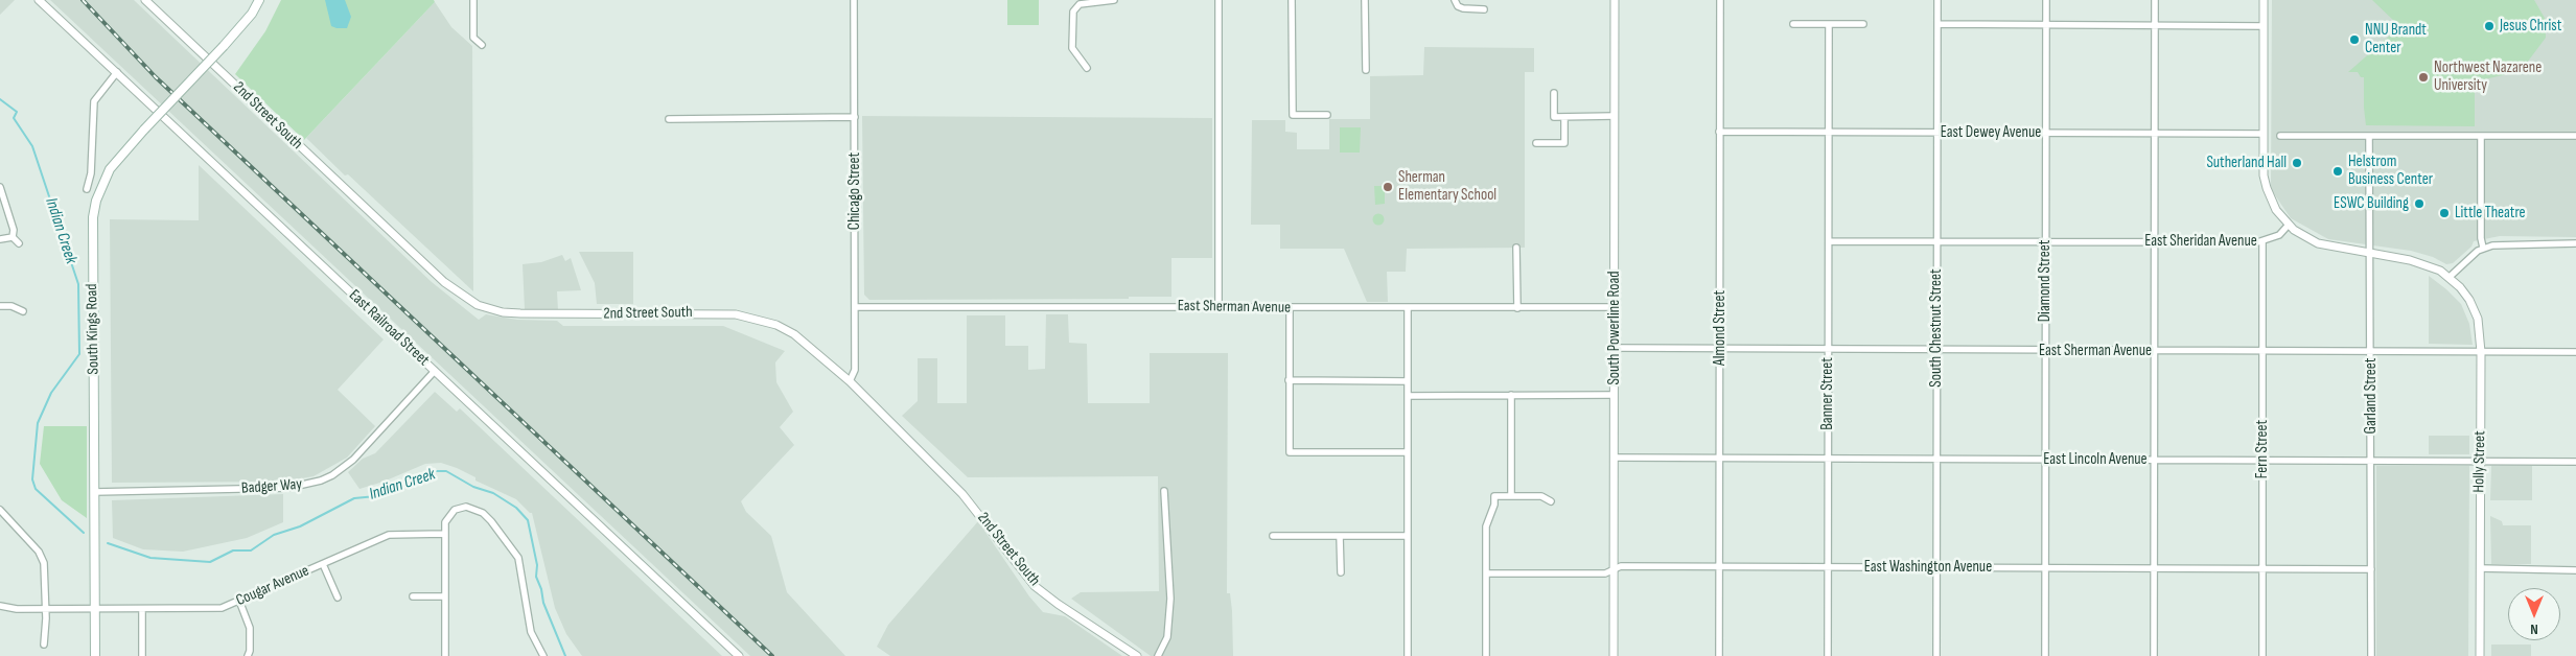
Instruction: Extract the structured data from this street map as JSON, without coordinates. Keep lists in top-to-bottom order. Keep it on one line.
{"streets":{"main road":["South Kings Road"],"street":["2nd Street South","East Dewey Avenue","Chicago Street","East Sheridan Avenue","Diamond Street","East Sherman Avenue","East Railroad Street","South Powerline Road","Almond Street","South Chestnut Street","Banner Street","Garland Street","Fern Street","East Lincoln Avenue","Holly Street","Badger Way","East Washington Avenue","Cougar Avenue"]},"crossings":[["2nd Street South","Chicago Street"],["East Dewey Avenue","Diamond Street"],["East Dewey Avenue","Almond Street"],["East Dewey Avenue","South Chestnut Street"],["East Dewey Avenue","Banner Street"],["Chicago Street","East Sherman Avenue"],["East Sheridan Avenue","Diamond Street"],["East Sheridan Avenue","South Chestnut Street"],["East Sheridan Avenue","Banner Street"],["East Sheridan Avenue","Fern Street"],["Diamond Street","East Sherman Avenue"],["Diamond Street","East Lincoln Avenue"],["Diamond Street","East Washington Avenue"],["East Sherman Avenue","South Powerline Road"],["East Sherman Avenue","Almond Street"],["East Sherman Avenue","South Chestnut Street"],["East Sherman Avenue","Banner Street"],["East Sherman Avenue","Garland Street"],["East Sherman Avenue","Fern Street"],["East Sherman Avenue","Holly Street"],["East Railroad Street","Badger Way"],["South Powerline Road","East Lincoln Avenue"],["South Powerline Road","East Washington Avenue"],["Almond Street","East Lincoln Avenue"],["Almond Street","East Washington Avenue"],["South Chestnut Street","East Lincoln Avenue"],["South Chestnut Street","East Washington Avenue"],["South Kings Road","Badger Way"],["South Kings Road","Cougar Avenue"],["Banner Street","East Lincoln Avenue"],["Banner Street","East Washington Avenue"],["Garland Street","East Lincoln Avenue"],["Garland Street","East Washington Avenue"],["Fern Street","East Lincoln Avenue"],["Fern Street","East Washington Avenue"],["East Lincoln Avenue","Holly Street"]],"water":["Indian Creek"],"places":["Jesus Christ","NNU Brandt Center","Northwest Nazarene University","Sutherland Hall","Helstrom Business Center","Sherman Elementary School","ESWC Building","Little Theatre"],"north":"bottom"}
